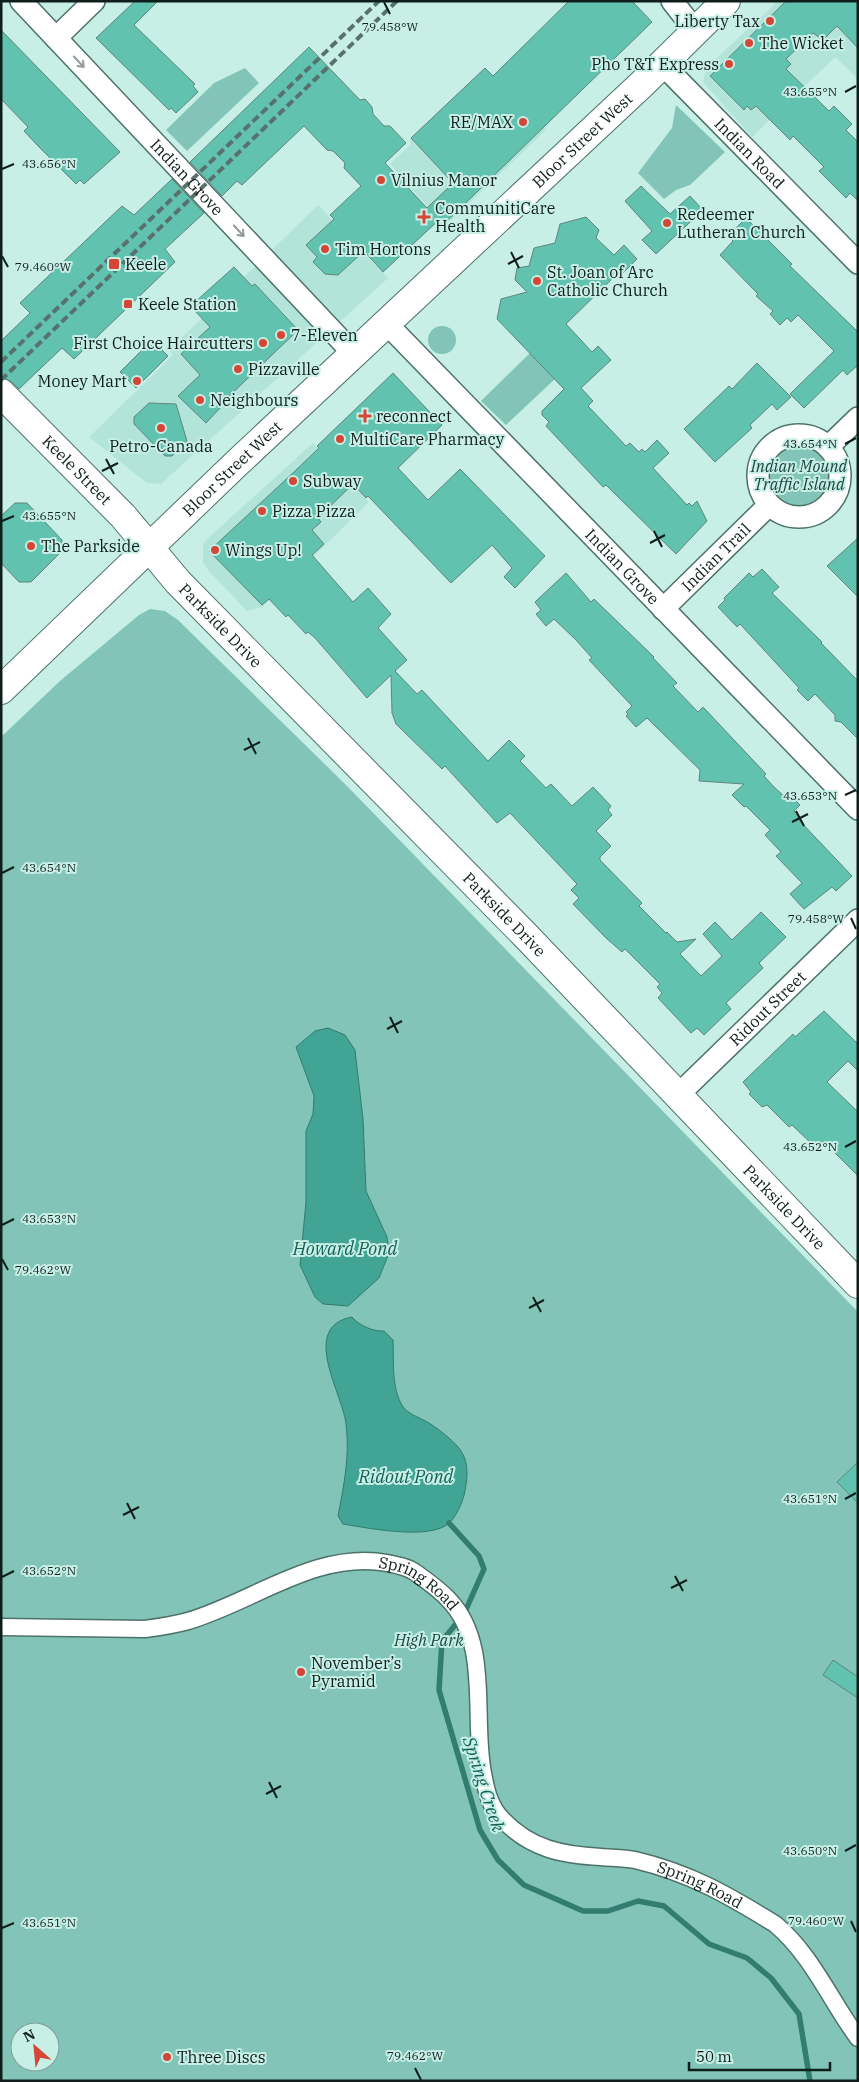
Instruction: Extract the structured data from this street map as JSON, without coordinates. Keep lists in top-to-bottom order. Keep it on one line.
{"streets":{"main road":["Bloor Street West","Keele Street","Parkside Drive"],"street":["Indian Road","Indian Grove","Indian Trail","Ridout Street","Spring Road"]},"crossings":[["Bloor Street West","Indian Road"],["Bloor Street West","Indian Grove"],["Bloor Street West","Keele Street"],["Bloor Street West","Parkside Drive"],["Indian Grove","Indian Trail"],["Keele Street","Parkside Drive"],["Parkside Drive","Ridout Street"]],"one_way":["Indian Grove"],"water":["Howard Pond","Ridout Pond","Spring Creek"],"parks":["Indian Mound Traffic Island","High Park"],"places":{"other":["Liberty Tax","The Wicket","Pho T&T Express","RE/MAX","Vilnius Manor","Redeemer Lutheran Church","Tim Hortons","St. Joan of Arc Catholic Church","7-Eleven","First Choice Haircutters","Pizzaville","Money Mart","Neighbours","Petro-Canada","MultiCare Pharmacy","Subway","Pizza Pizza","The Parkside","Wings Up!","November’s Pyramid","Three Discs"],"health":["CommunitiCare Health","reconnect"],"transit":["Keele","Keele Station"]},"scale_bar":"50 m","north":"top left","coordinates":["79.458°W","43.655°N","43.656°N","79.460°W","43.654°N","43.653°N","43.652°N","79.462°W","43.651°N","43.650°N"]}
